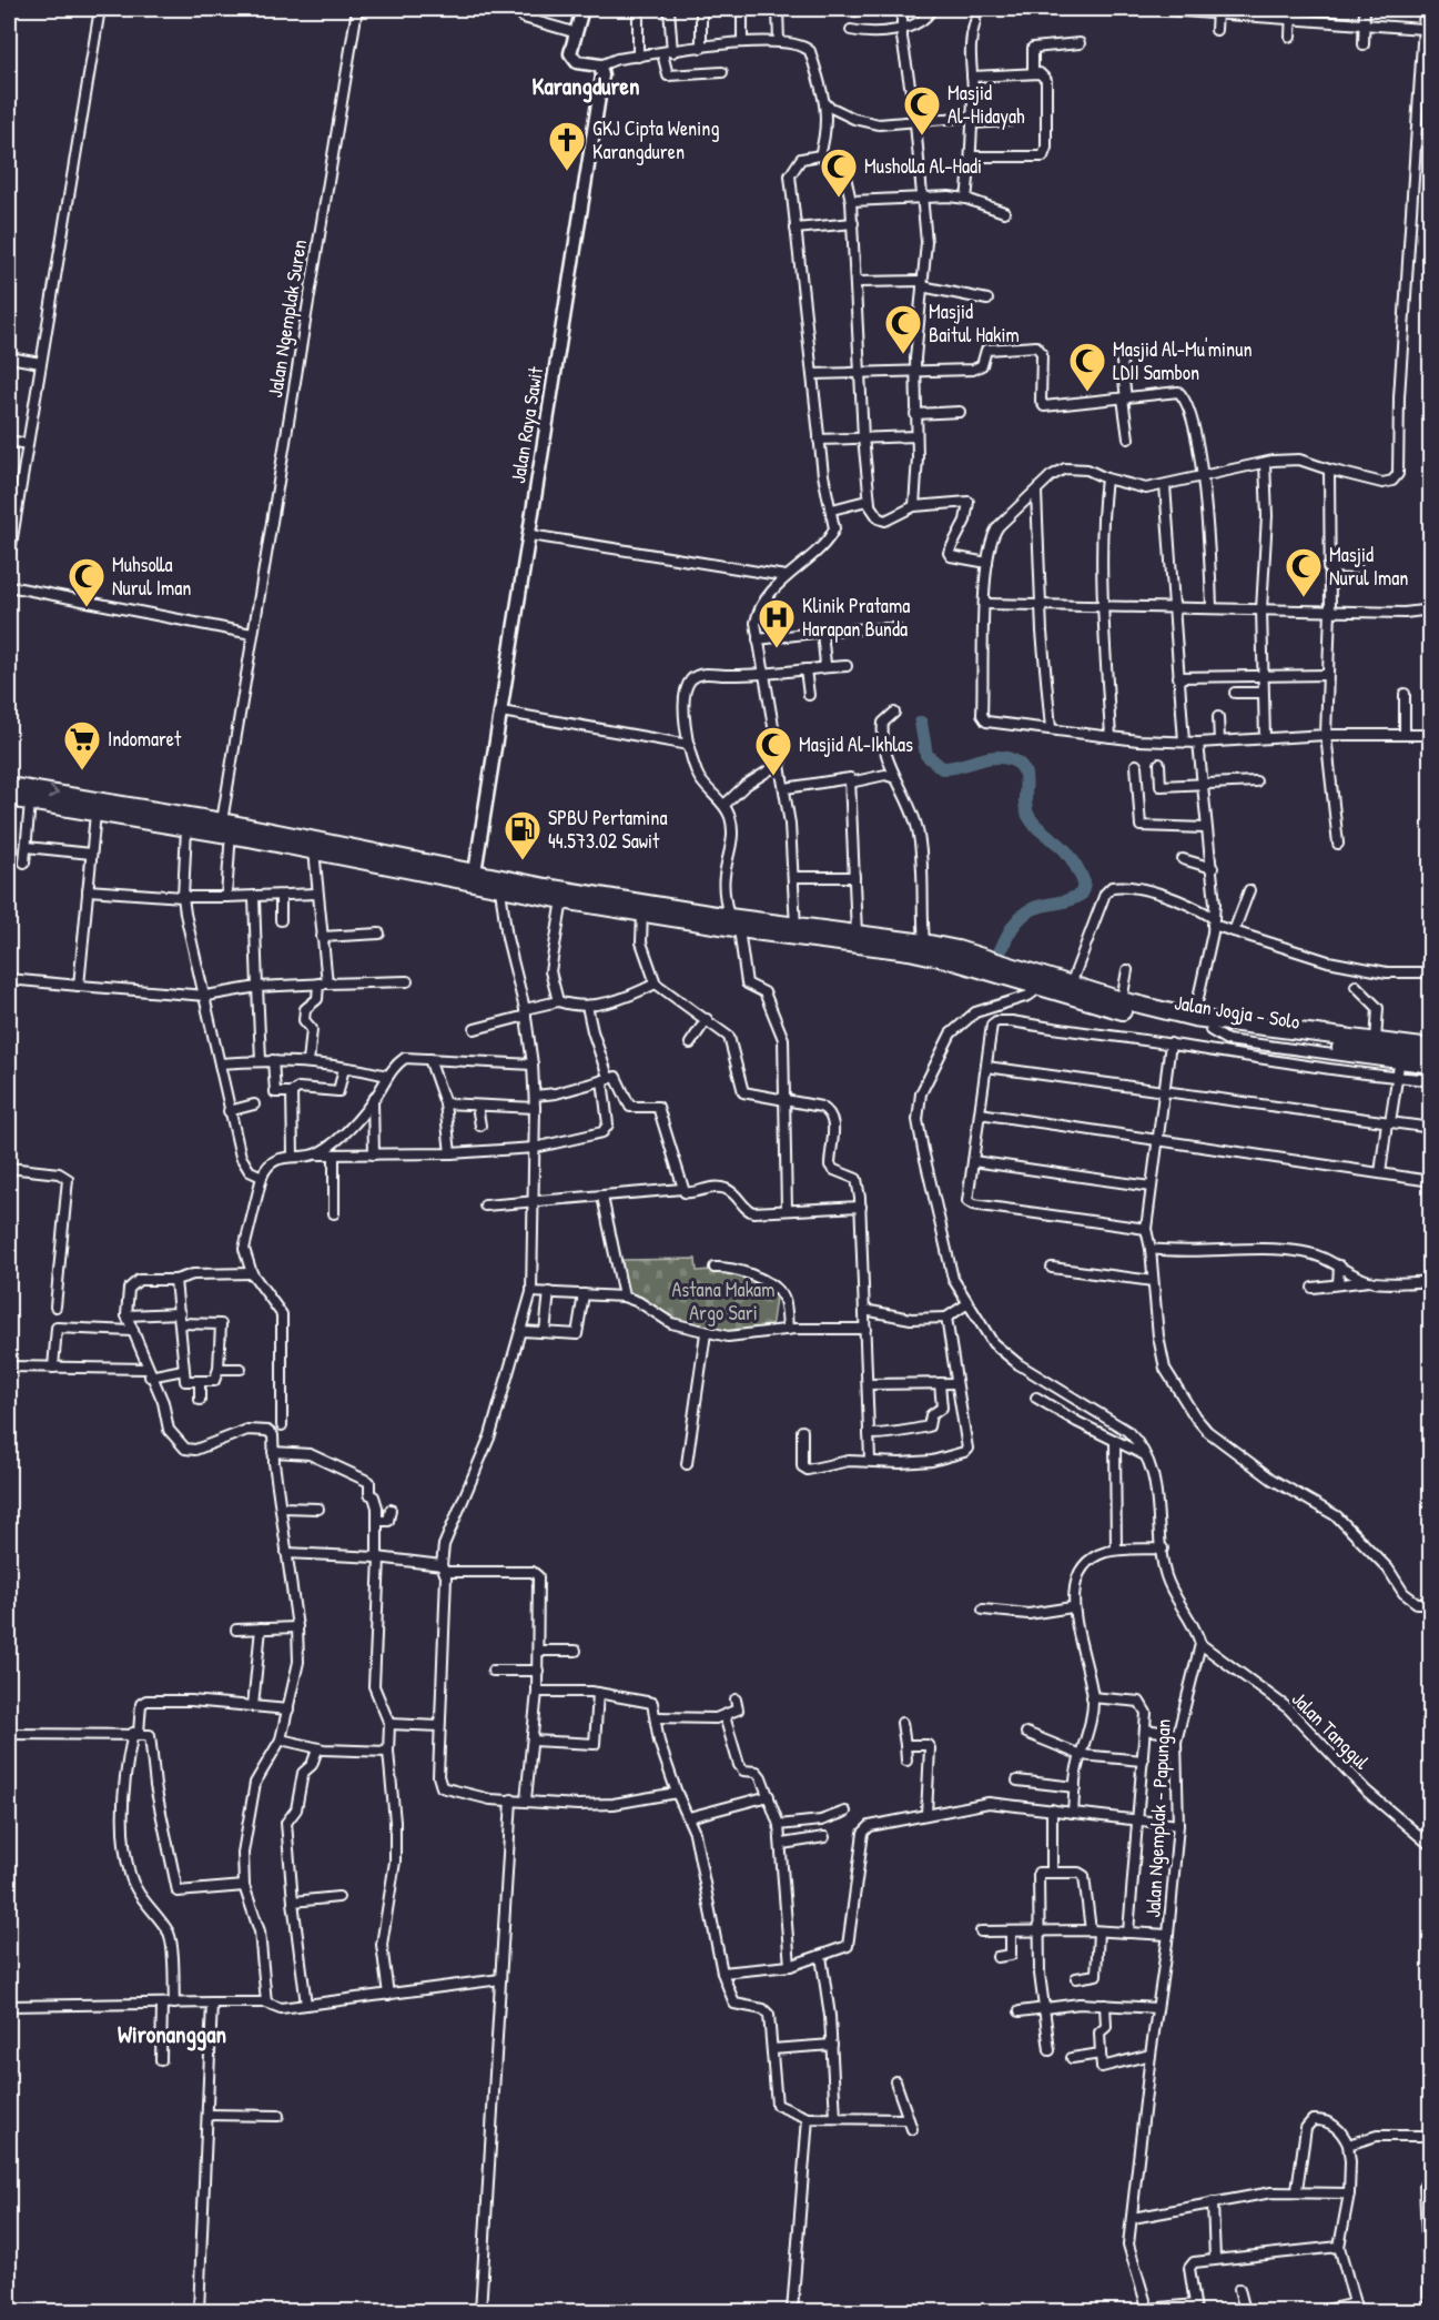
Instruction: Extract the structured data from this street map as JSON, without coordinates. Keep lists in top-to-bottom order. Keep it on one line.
{"streets":{"highway":["Jalan Jogja - Solo"],"street":["Jalan Ngemplak Suren","Jalan Raya Sawit","Jalan Tanggul","Jalan Ngemplak - Papungan"]},"crossings":[["Jalan Tanggul","Jalan Ngemplak - Papungan"]],"districts":["Karangduren","Wironanggan"],"parks":["Astana Makam Argo Sari"],"places":{"mosque":["Masjid Al-Hidayah","Musholla Al-Hadi","Masjid Baitul Hakim","Masjid Al-Mu'minun LDII Sambon","Masjid Nurul Iman","Muhsolla Nurul Iman","Masjid Al-Ikhlas"],"church":["GKJ Cipta Wening Karangduren"],"hospital":["Klinik Pratama Harapan Bunda"],"supermarket":["Indomaret"],"fuel station":["SPBU Pertamina 44.573.02 Sawit"]}}
